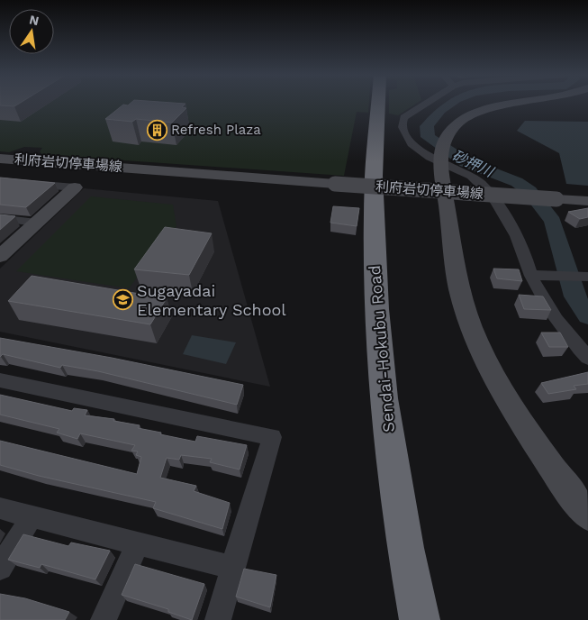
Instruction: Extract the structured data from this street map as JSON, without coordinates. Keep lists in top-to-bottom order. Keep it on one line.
{"streets":{"highway":["Sendai-Hokubu Road"],"main road":["利府岩切停車場線"]},"water":["砂押川"],"places":{"building":["Refresh Plaza"],"school or university":["Sugayadai Elementary School"]},"north":"top"}
